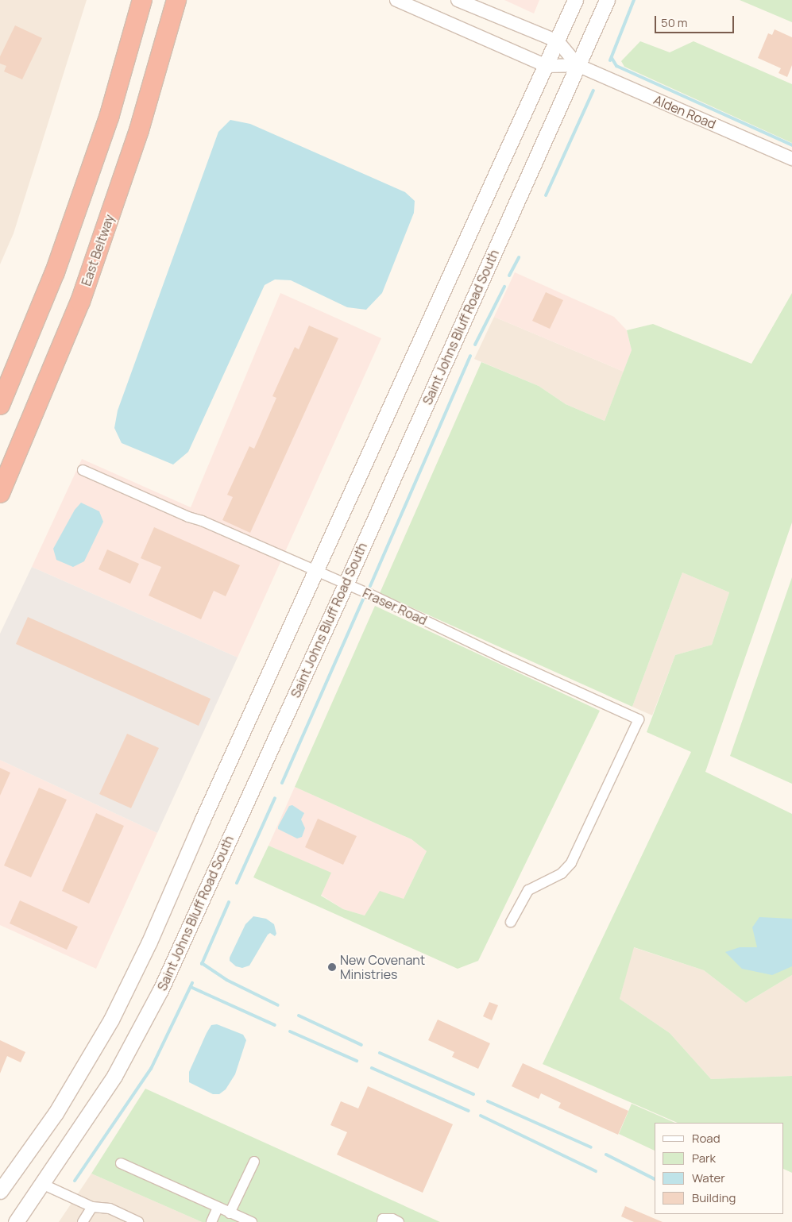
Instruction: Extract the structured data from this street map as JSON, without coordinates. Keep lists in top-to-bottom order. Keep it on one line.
{"streets":{"highway":["East Beltway"],"main road":["Saint Johns Bluff Road South"],"street":["Alden Road","Fraser Road"]},"crossings":[["Alden Road","Saint Johns Bluff Road South"],["Saint Johns Bluff Road South","Fraser Road"]],"places":["New Covenant Ministries"],"legend":["Road","Park","Water","Building"],"scale_bar":"50 m"}
